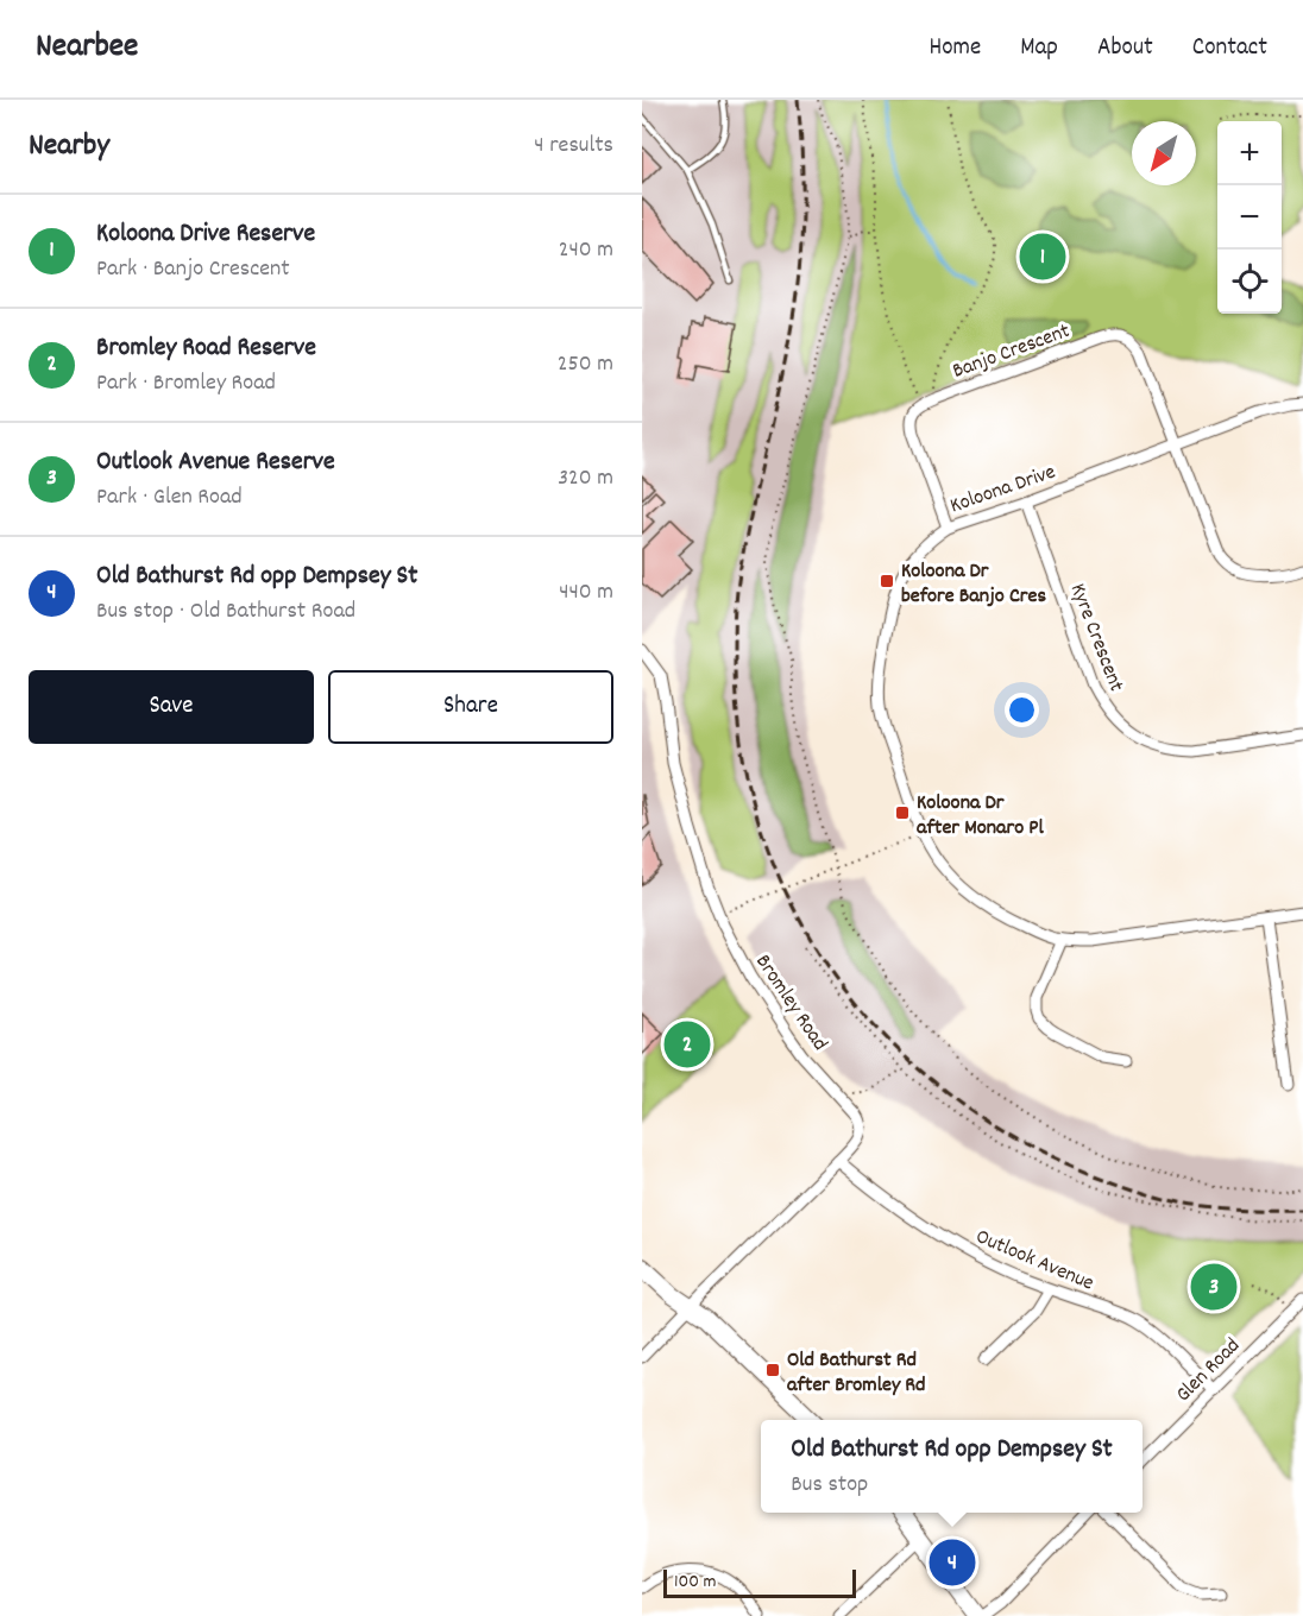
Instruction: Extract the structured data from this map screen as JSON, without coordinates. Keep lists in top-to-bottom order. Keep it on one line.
{"streets":{"street":["Banjo Crescent","Koloona Drive","Kyre Crescent","Bromley Road","Outlook Avenue","Glen Road"]},"crossings":[["Banjo Crescent","Koloona Drive"],["Koloona Drive","Kyre Crescent"],["Bromley Road","Outlook Avenue"],["Outlook Avenue","Glen Road"]],"places":{"transit":["Koloona Dr before Banjo Cres","Koloona Dr after Monaro Pl","Old Bathurst Rd after Bromley Rd"]},"scale_bar":"100 m","north":"bottom left","page":{"header":"Nearbee","nav":["Home","Map","About","Contact"],"heading":["Nearby","4 results"],"map_buttons":["+","−"],"list":[{"mark":"1","name":"Koloona Drive Reserve","note":"Park · Banjo Crescent","value":"240 m"},{"mark":"2","name":"Bromley Road Reserve","note":"Park · Bromley Road","value":"250 m"},{"mark":"3","name":"Outlook Avenue Reserve","note":"Park · Glen Road","value":"320 m"},{"mark":"4","name":"Old Bathurst Rd opp Dempsey St","note":"Bus stop · Old Bathurst Road","value":"440 m"}],"pins":["1","2","3","4"],"buttons":["Save","Share"],"popup":["Old Bathurst Rd opp Dempsey St","Bus stop"],"scale":"100 m"}}
